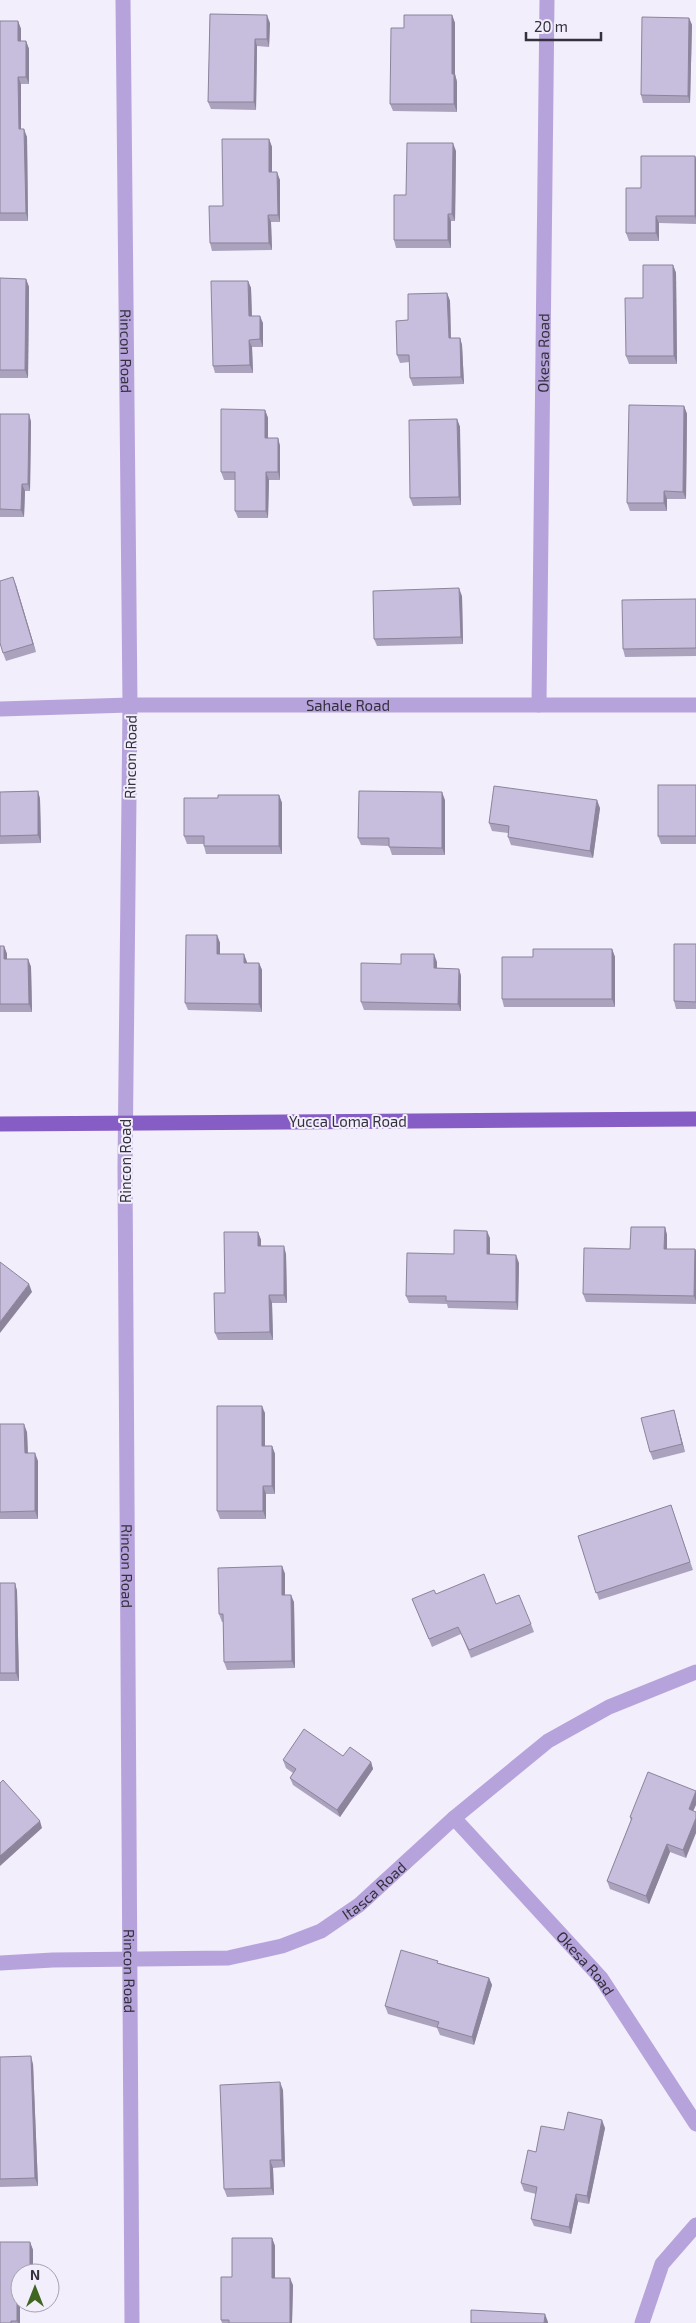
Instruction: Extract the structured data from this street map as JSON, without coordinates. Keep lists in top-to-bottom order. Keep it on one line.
{"streets":{"main road":["Yucca Loma Road"],"street":["Rincon Road","Okesa Road","Sahale Road","Itasca Road"]},"crossings":[["Rincon Road","Sahale Road"],["Rincon Road","Yucca Loma Road"],["Rincon Road","Itasca Road"],["Okesa Road","Sahale Road"],["Okesa Road","Itasca Road"]],"scale_bar":"20 m","north":"top"}
